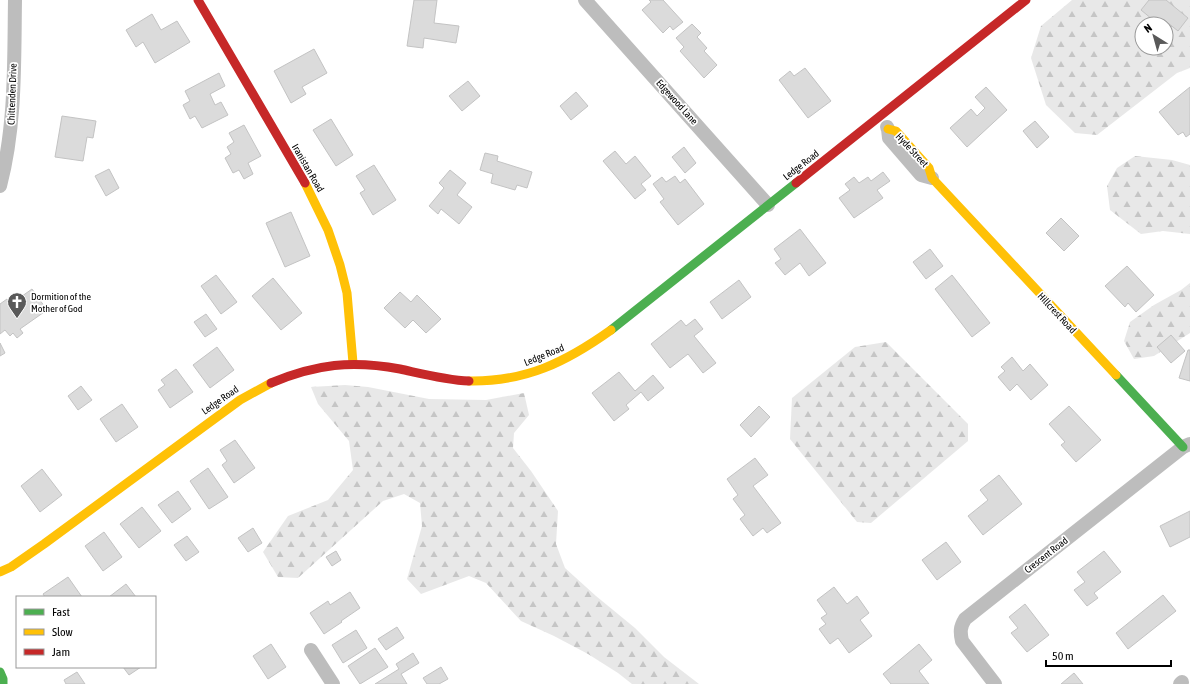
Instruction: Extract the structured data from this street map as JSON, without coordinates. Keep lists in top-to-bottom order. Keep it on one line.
{"streets":{"street":["Chittenden Drive","Edgewood Lane","Hyde Street","Ledge Road","Iranistan Road","Hillcrest Road","Crescent Road"]},"crossings":[["Edgewood Lane","Ledge Road"],["Hyde Street","Ledge Road"],["Hyde Street","Hillcrest Road"],["Ledge Road","Iranistan Road"],["Hillcrest Road","Crescent Road"]],"places":{"church":["Dormition of the Mother of God"]},"legend":["Fast","Slow","Jam"],"scale_bar":"50 m","north":"top left"}
